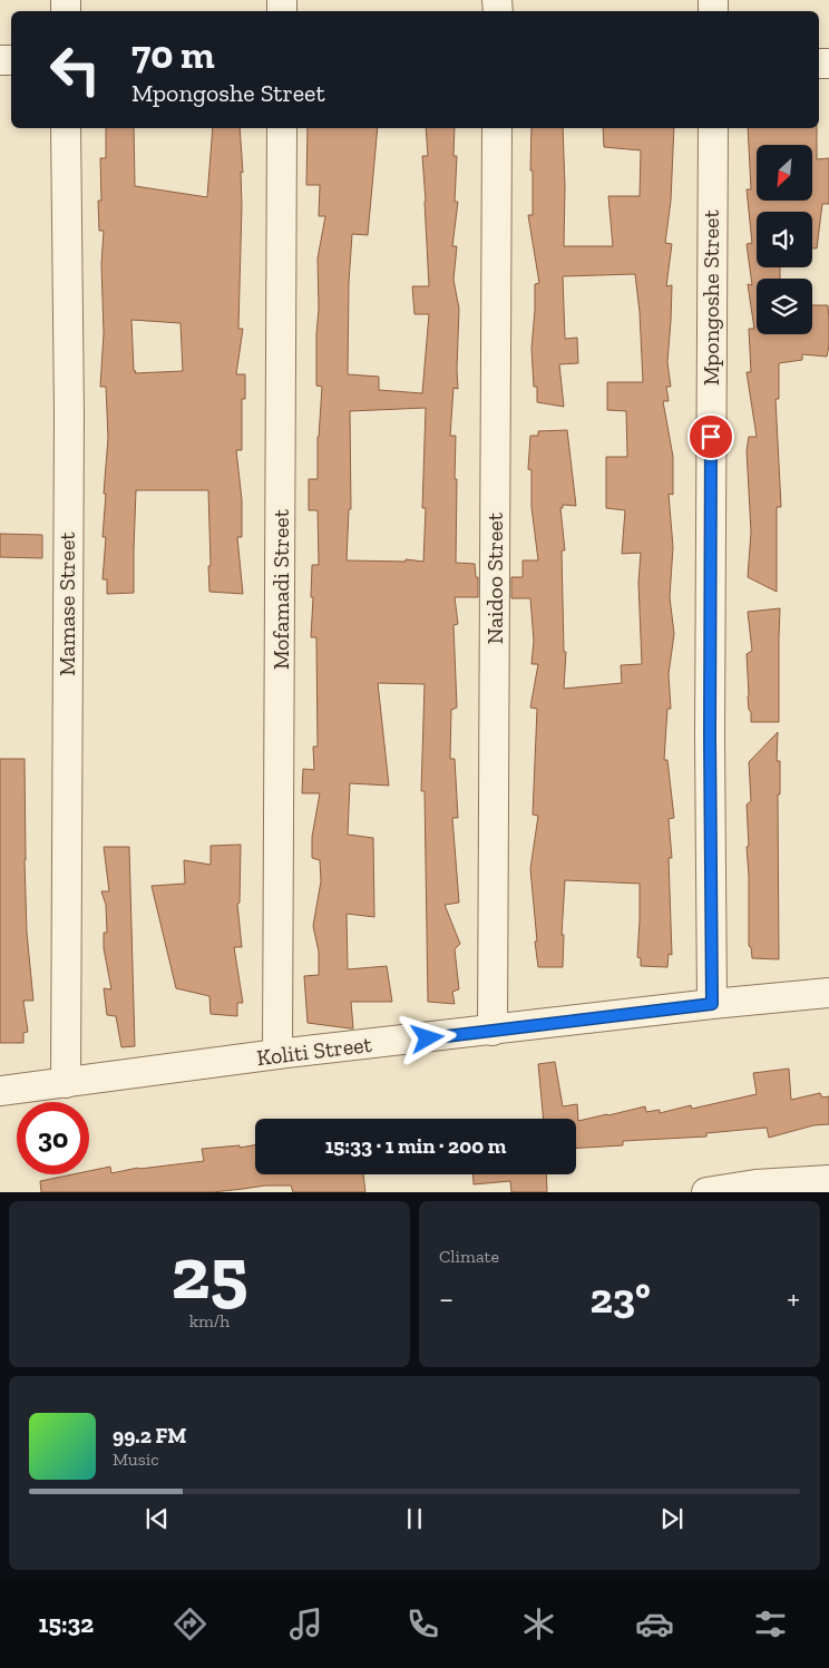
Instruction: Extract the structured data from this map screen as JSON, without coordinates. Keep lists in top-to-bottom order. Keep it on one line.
{"streets":{"street":["Mpongoshe Street","Naidoo Street","Mofamadi Street","Mamase Street","Koliti Street"]},"crossings":[["Mpongoshe Street","Koliti Street"],["Naidoo Street","Koliti Street"],["Mofamadi Street","Koliti Street"],["Mamase Street","Koliti Street"]],"north":"bottom left","page":{"turn":["70 m","Mpongoshe Street"],"limit":"30","trip":"15:33 · 1 min · 200 m","tile":[["25","km/h"],"Climate"],"heat":["−","23°","+"],"song":["99.2 FM","Music"],"tabs":"15:32"}}
